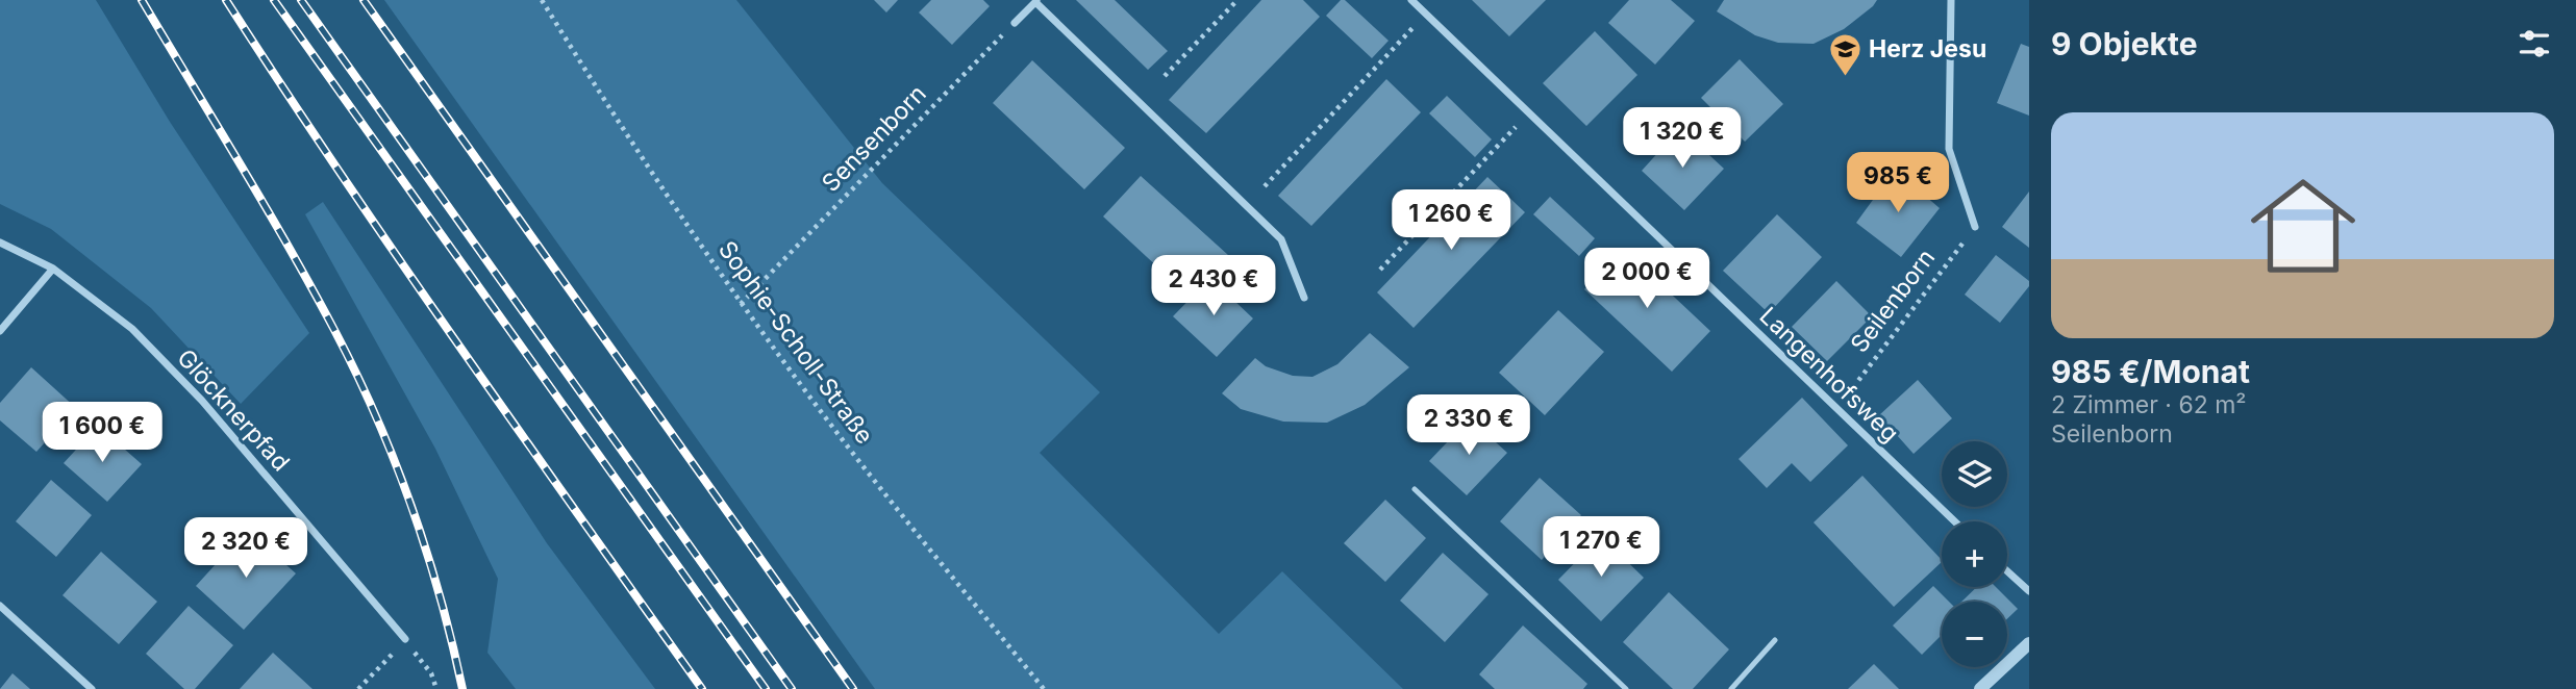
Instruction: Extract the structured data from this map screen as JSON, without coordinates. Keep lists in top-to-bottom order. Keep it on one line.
{"streets":{"street":["Langenhofsweg","Glöcknerpfad"],"path":["Sensenborn","Seilenborn","Sophie-Scholl-Straße"]},"crossings":[["Sensenborn","Sophie-Scholl-Straße"],["Seilenborn","Langenhofsweg"]],"places":{"school or university":["Herz Jesu"]},"page":{"heading":"9 Objekte","list":[{"name":"985 €/Monat","note":"2 Zimmer · 62 m² · Seilenborn"}],"price":["1 320 €","985 €","1 260 €","2 000 €","2 430 €","2 330 €","1 600 €","1 270 €","2 320 €"],"map_buttons":["+","−"]}}
